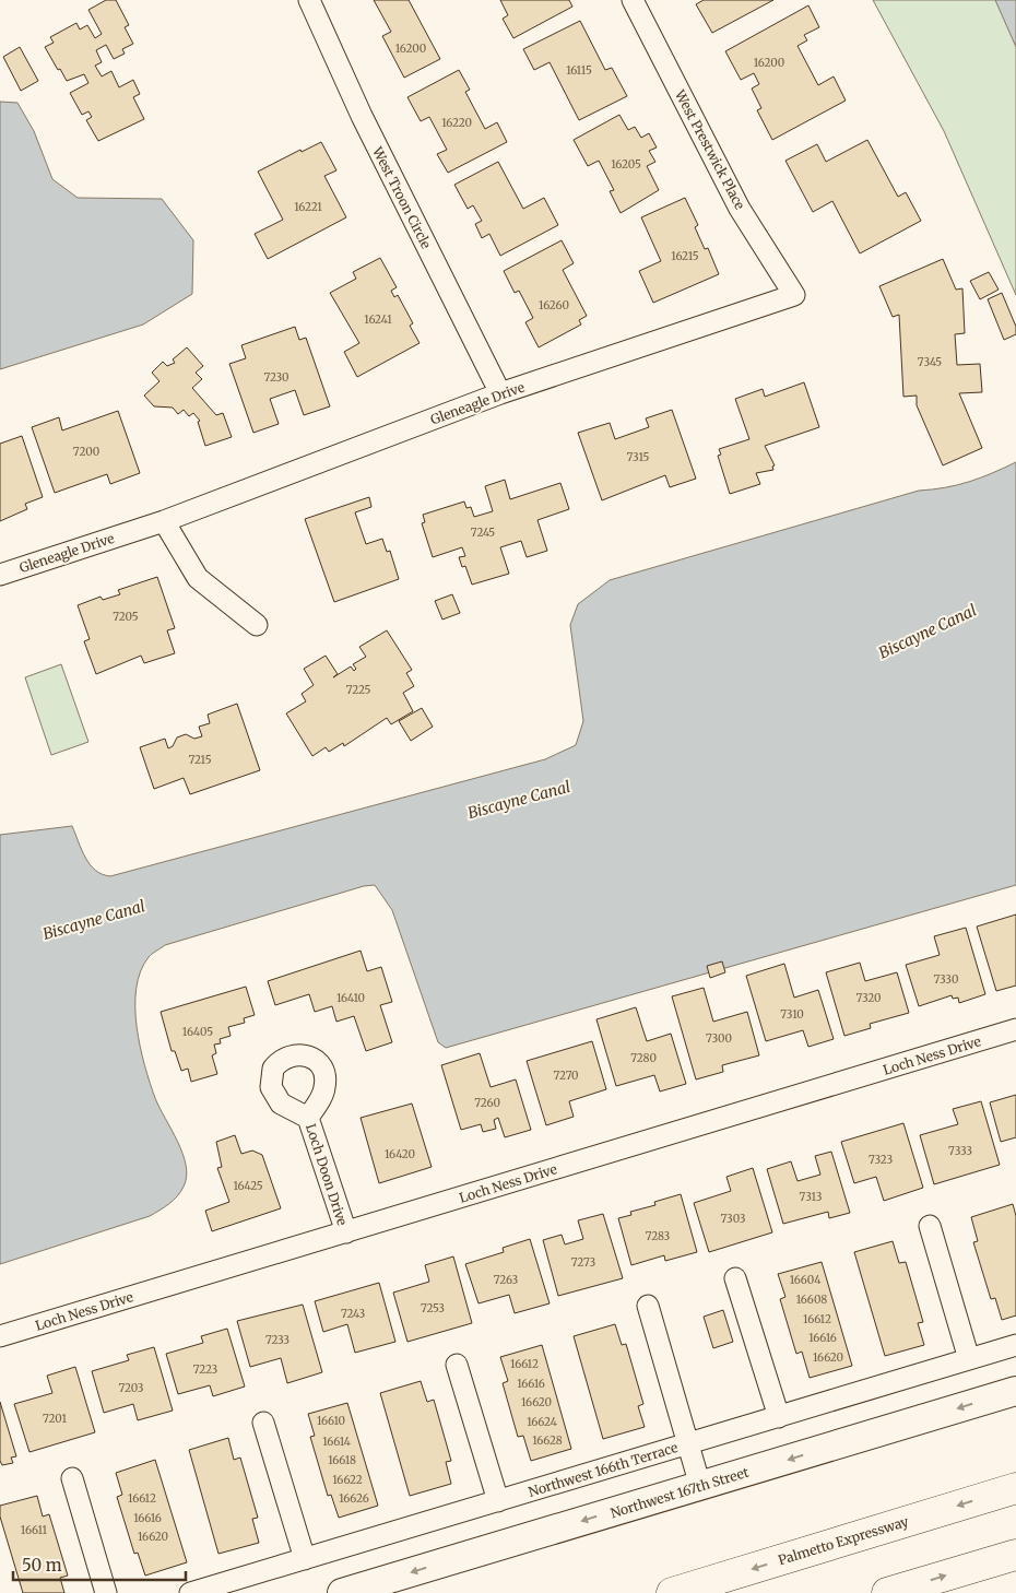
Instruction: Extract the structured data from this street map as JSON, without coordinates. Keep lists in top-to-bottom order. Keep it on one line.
{"streets":{"highway":["Palmetto Expressway"],"street":["West Prestwick Place","West Troon Circle","Gleneagle Drive","Loch Ness Drive","Loch Doon Drive","Northwest 166th Terrace","Northwest 167th Street"]},"crossings":[["West Prestwick Place","Gleneagle Drive"],["West Troon Circle","Gleneagle Drive"],["Loch Ness Drive","Loch Doon Drive"]],"one_way":["Northwest 167th Street"],"water":["Biscayne Canal"],"house_numbers":["16200","16200","16115","16220","16205","16221","16215","16260","16241","7345","7230","7200","7315","7245","7205","7225","7215","7330","16410","7320","7310","16405","7300","7280","7270","7260","7333","16420","7323","16425","7313","7303","7283","7273","7263","16604","16608","7253","7243","16612","16616","7233","16620","16612","7223","16616","7203","16620","7201","16610","16624","16628","16614","16618","16622","16612","16626","16616","16611","16620"],"scale_bar":"50 m"}
